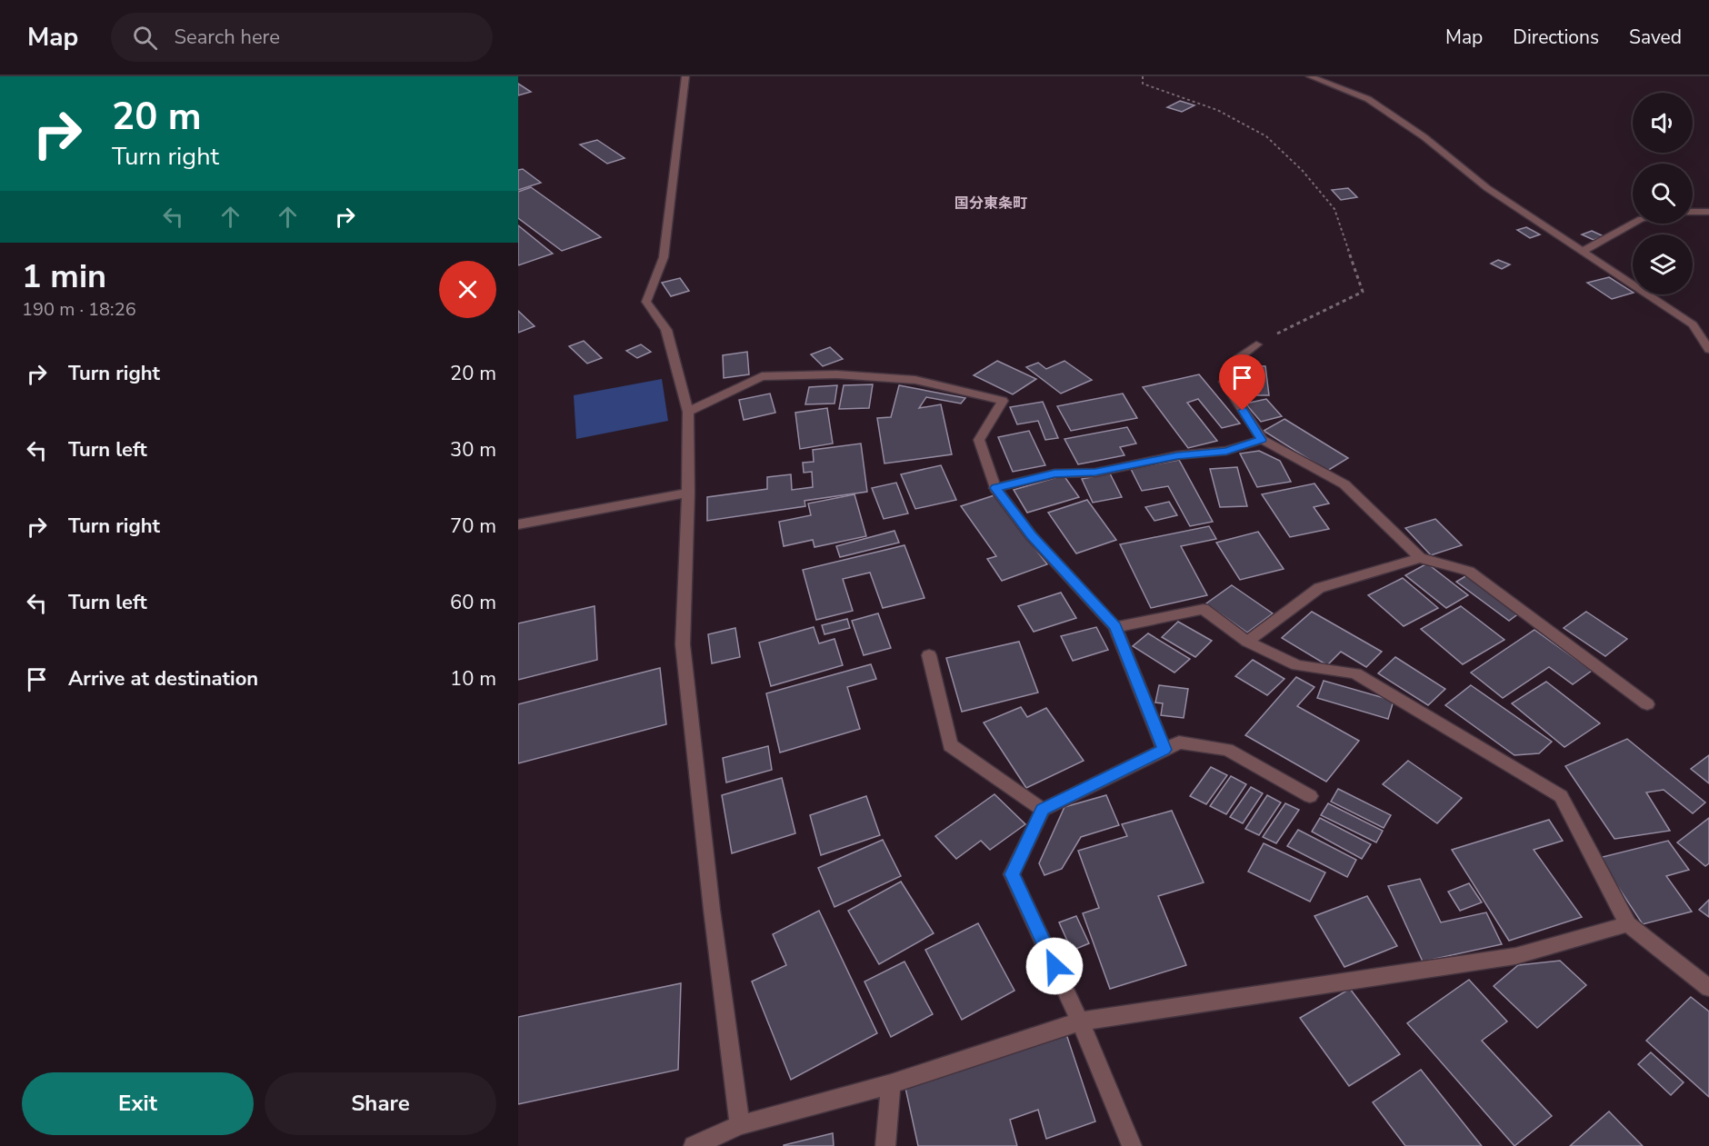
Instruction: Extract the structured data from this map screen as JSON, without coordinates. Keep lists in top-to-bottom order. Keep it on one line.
{"districts":["国分東条町"],"page":{"header":"Map","search":"Search here","nav":["Map","Directions","Saved"],"turn":["20 m","Turn right"],"heading":["1 min","190 m · 18:26"],"list":[{"name":"Turn right","value":"20 m"},{"name":"Turn left","value":"30 m"},{"name":"Turn right","value":"70 m"},{"name":"Turn left","value":"60 m"},{"name":"Arrive at destination","value":"10 m"}],"buttons":["Exit","Share"]}}
